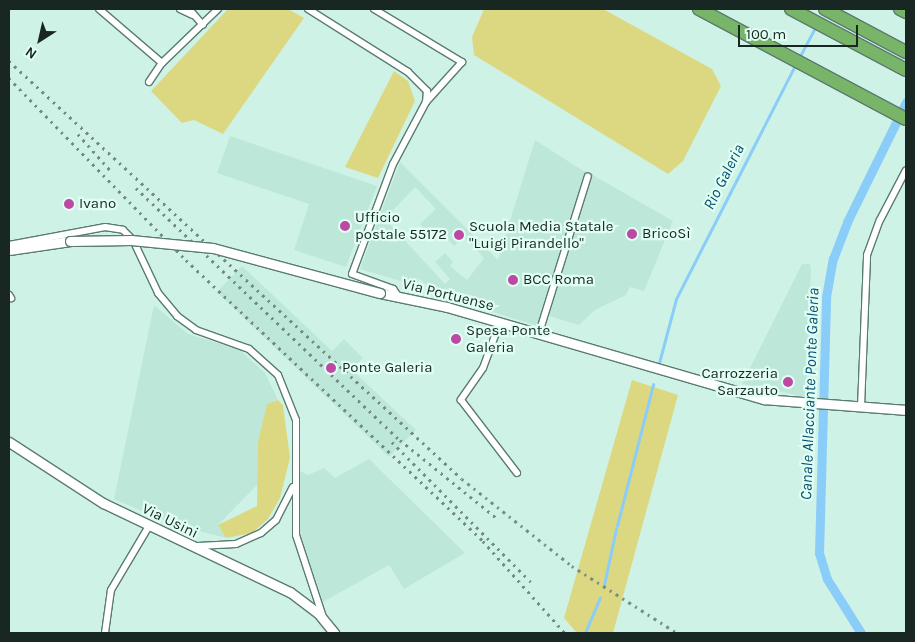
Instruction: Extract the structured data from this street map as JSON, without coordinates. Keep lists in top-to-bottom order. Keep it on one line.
{"streets":{"main road":["Via Portuense","Via Usini"]},"water":["Rio Galeria","Canale Allacciante Ponte Galeria"],"places":["Ivano","Ufficio postale 55172","BricoSì","Scuola Media Statale \"Luigi Pirandello\"","BCC Roma","Spesa Ponte Galeria","Ponte Galeria","Carrozzeria Sarzauto"],"scale_bar":"100 m","north":"bottom left"}
